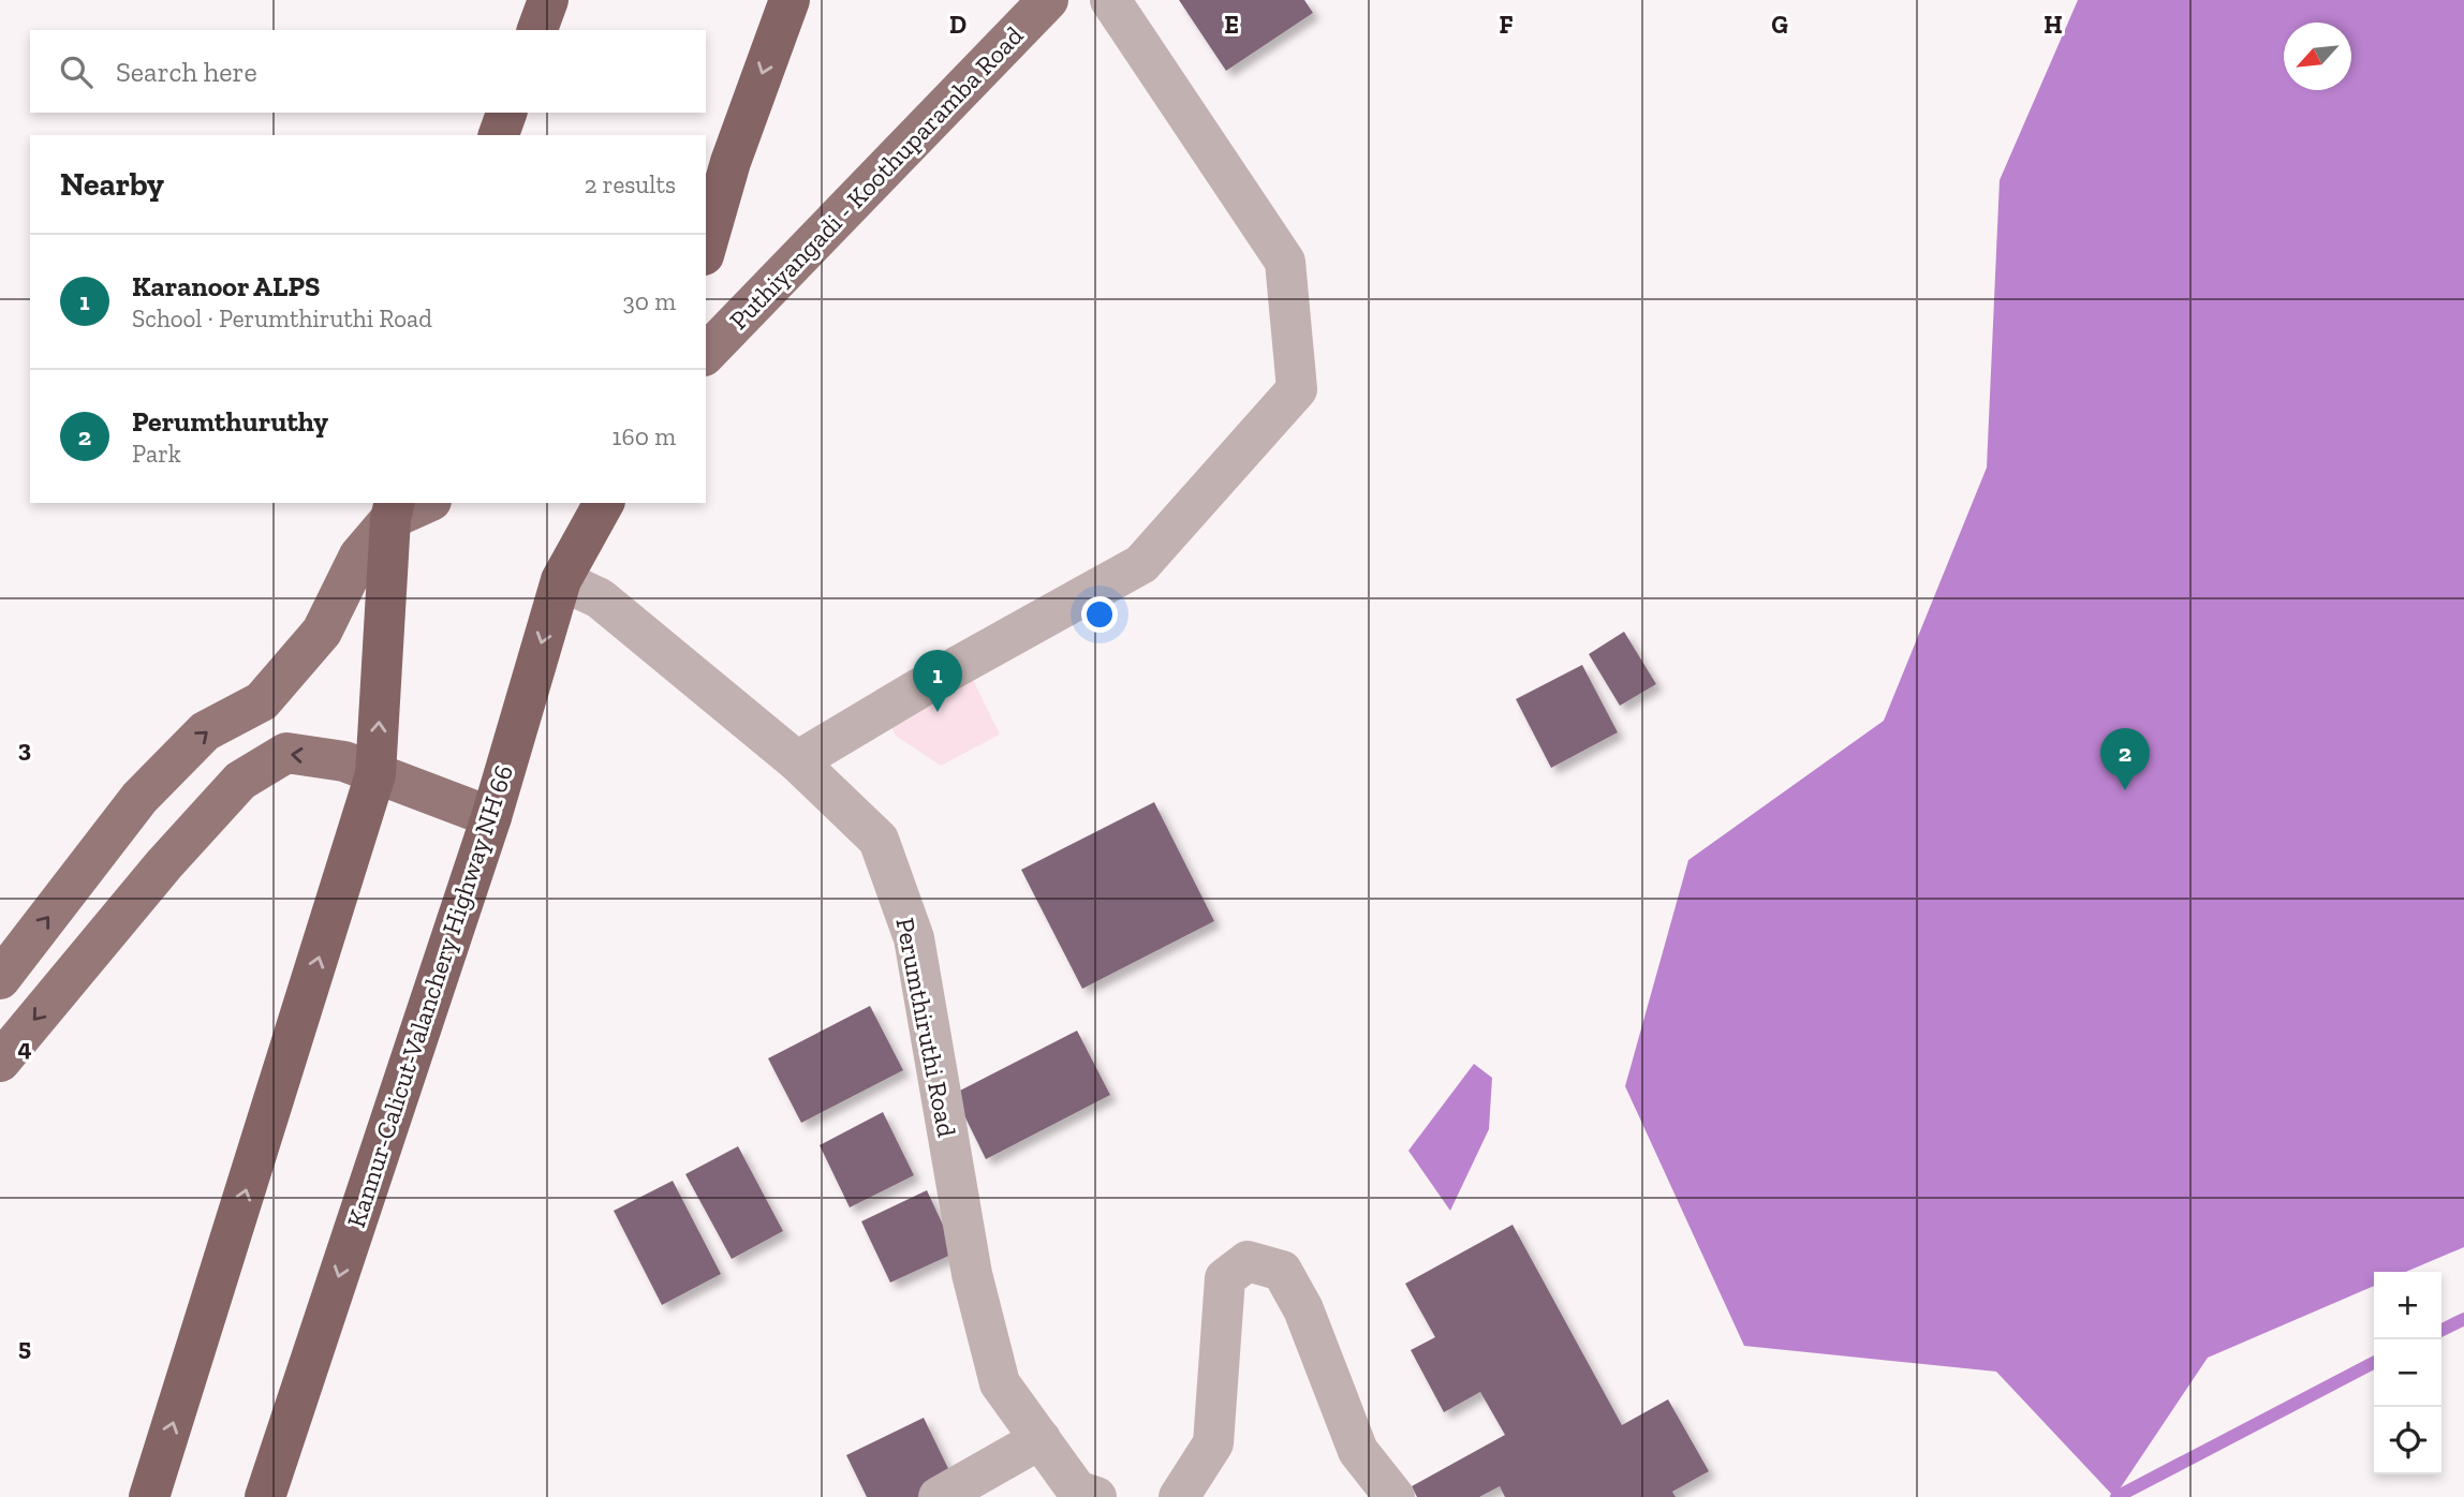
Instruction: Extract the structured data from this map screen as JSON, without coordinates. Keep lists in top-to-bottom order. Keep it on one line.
{"streets":{"highway":["Kannur-Calicut-Valanchery Highway NH 66"],"main road":["Puthiyangadi - Koothuparamba Road"],"street":["Perumthiruthi Road"]},"crossings":[["Kannur-Calicut-Valanchery Highway NH 66","Perumthiruthi Road"]],"north":"bottom left","page":{"search":"Search here","heading":["Nearby","2 results"],"list":[{"mark":"1","name":"Karanoor ALPS","note":"School · Perumthiruthi Road","value":"30 m"},{"mark":"2","name":"Perumthuruthy","note":"Park","value":"160 m"}],"pins":["1","2"],"map_buttons":["+","−"]},"grid":{"columns":["D","E","F","G","H"],"rows":["3","4","5"]}}
